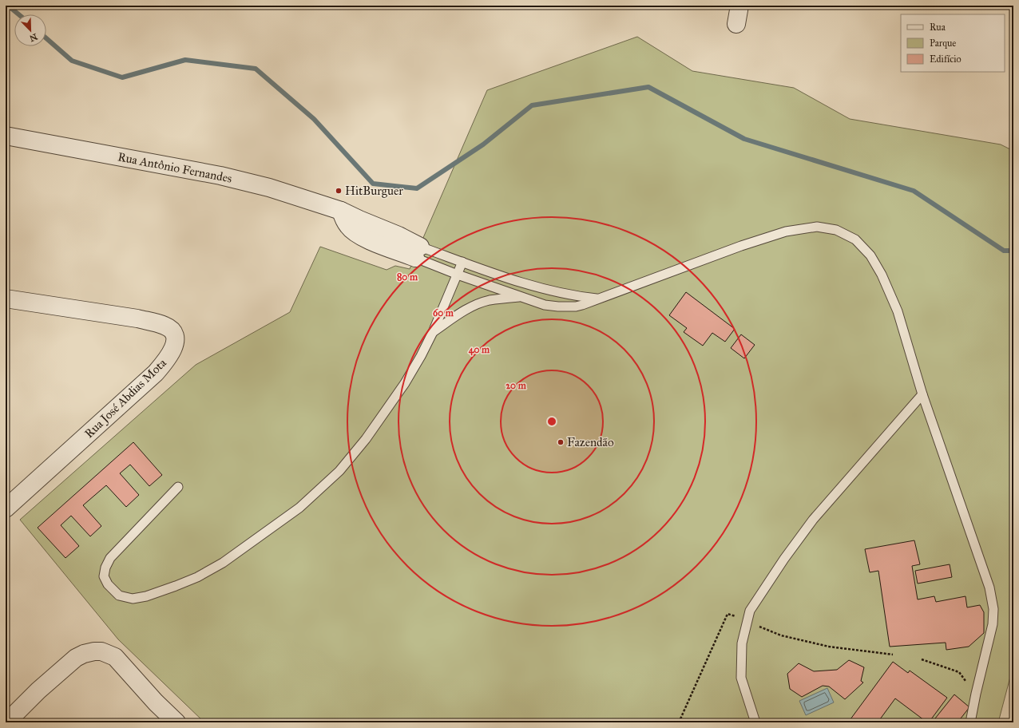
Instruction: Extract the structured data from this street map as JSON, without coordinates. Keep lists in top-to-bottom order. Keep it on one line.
{"streets":{"street":["Rua Antônio Fernandes","Rua José Abdias Mota"]},"places":["HitBurguer","Fazendão"],"legend":["Rua","Parque","Edifício"],"north":"bottom right","rings":["80 m","60 m","40 m","20 m"]}
